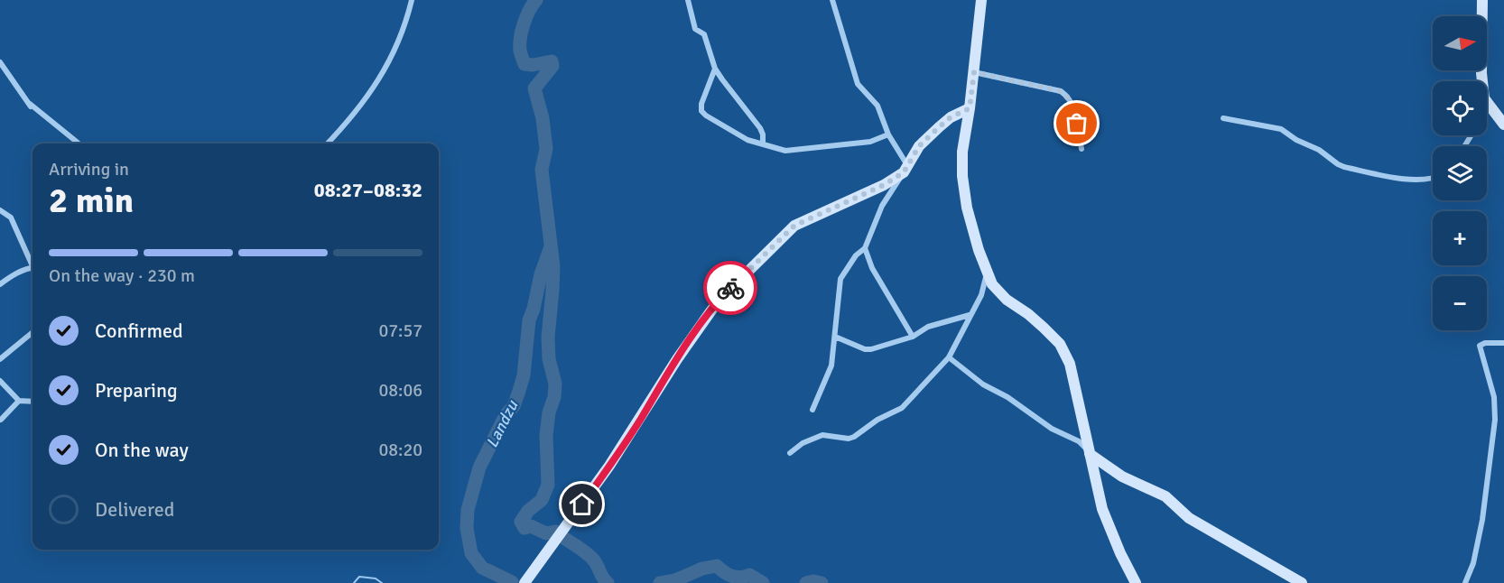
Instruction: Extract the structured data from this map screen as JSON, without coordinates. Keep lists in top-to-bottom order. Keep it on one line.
{"water":["Landzu"],"north":"right","page":{"map_buttons":["+","−"],"heading":["2 min","Arriving in","08:27–08:32"],"bar":"On the way · 230 m","list":[["Confirmed","07:57"],["Preparing","08:06"],["On the way","08:20"],"Delivered"]}}
